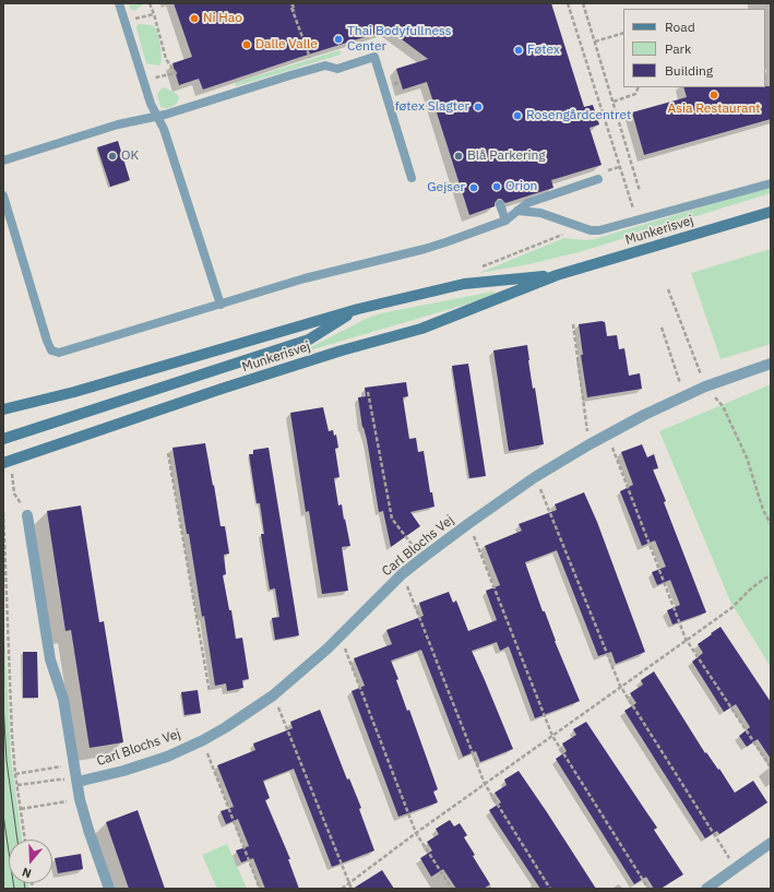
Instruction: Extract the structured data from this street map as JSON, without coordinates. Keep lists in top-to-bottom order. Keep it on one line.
{"streets":{"main road":["Munkerisvej"],"street":["Carl Blochs Vej"]},"places":["Ni Hao","Thai Bodyfullness Center","Dalle Valle","Føtex","Asia Restaurant","føtex Slagter","Rosengårdcentret","OK","Blå Parkering","Orion","Gejser"],"legend":["Road","Park","Building"],"north":"bottom"}
